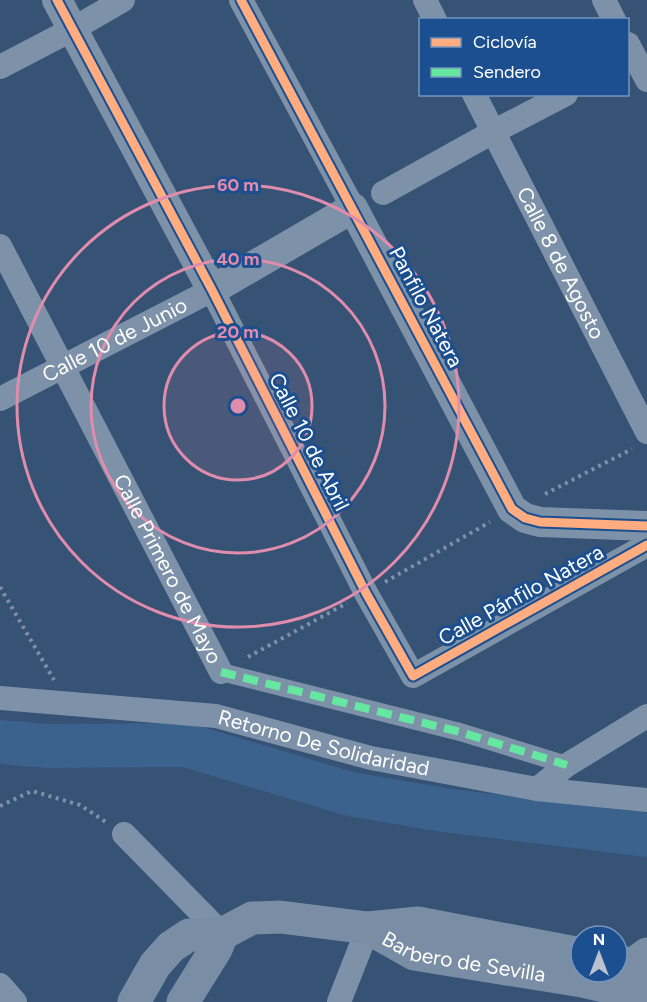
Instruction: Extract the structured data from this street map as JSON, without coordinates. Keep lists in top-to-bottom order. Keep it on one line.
{"streets":{"main road":["Barbero de Sevilla"],"street":["Calle 8 de Agosto","Panfilo Natera","Calle 10 de Junio","Calle 10 de Abril","Calle Primero de Mayo","Calle Pánfilo Natera","Retorno De Solidaridad"]},"crossings":[["Panfilo Natera","Calle 10 de Junio"],["Calle 10 de Junio","Calle 10 de Abril"],["Calle 10 de Junio","Calle Primero de Mayo"],["Calle 10 de Abril","Calle Pánfilo Natera"]],"legend":["Ciclovía","Sendero"],"north":"top","rings":["60 m","40 m","20 m"]}
